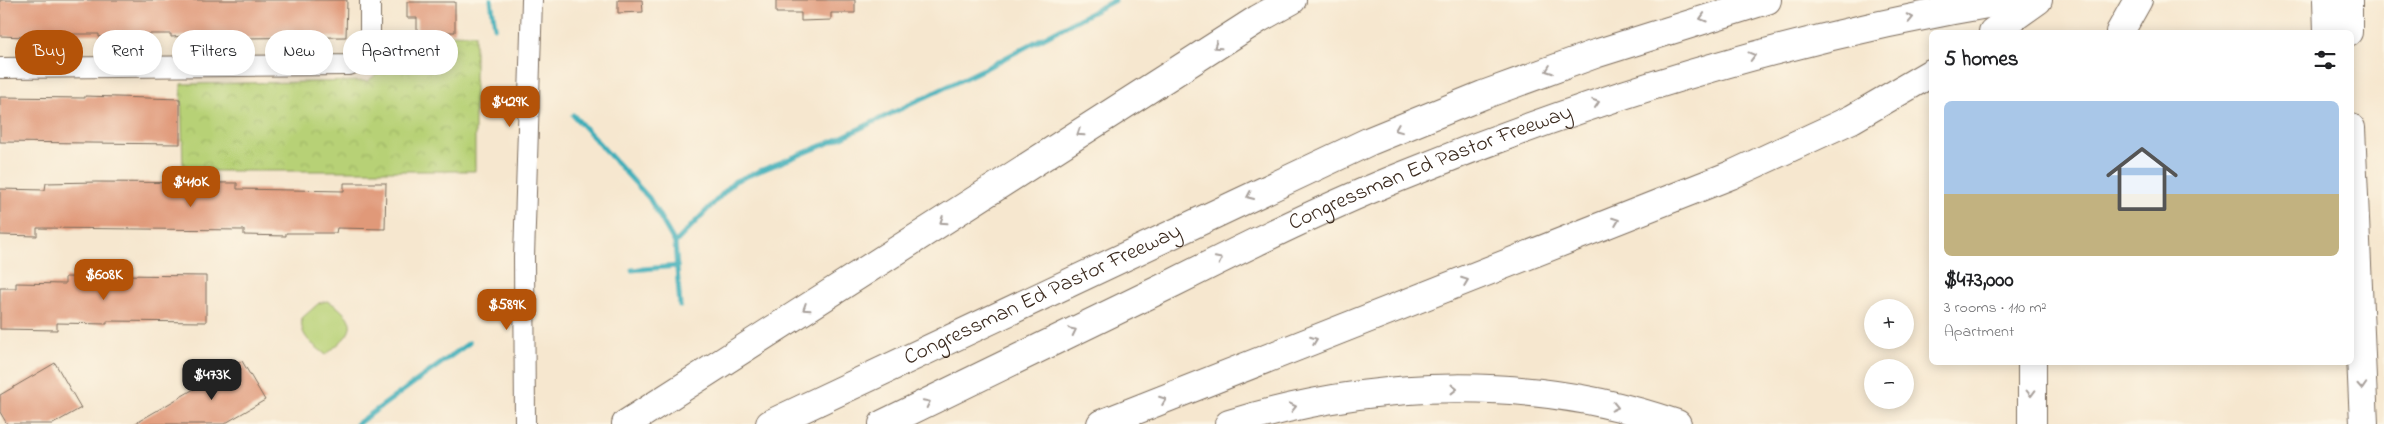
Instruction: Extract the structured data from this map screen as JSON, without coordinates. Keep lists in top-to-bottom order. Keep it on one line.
{"streets":{"highway":["Congressman Ed Pastor Freeway"]},"page":{"chip":["Buy","Rent","Filters","New","Apartment"],"heading":"5 homes","price":["$429K","$410K","$608K","$589K","$473K"],"list":[{"name":"$473,000","note":"3 rooms · 110 m² · Apartment"}],"map_buttons":["+","−"]}}
